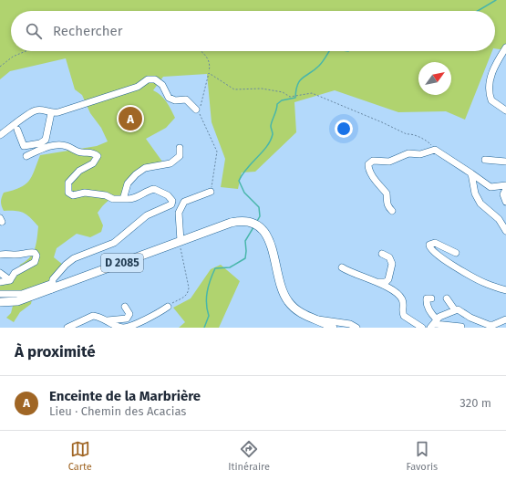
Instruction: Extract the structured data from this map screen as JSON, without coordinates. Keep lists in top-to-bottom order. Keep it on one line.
{"streets":{"main road":["D 2085"]},"north":"top right","page":{"search":"Rechercher","pins":"A","heading":"À proximité","list":[{"mark":"A","name":"Enceinte de la Marbrière","note":"Lieu · Chemin des Acacias","value":"320 m"}],"nav":["Carte","Itinéraire","Favoris"]}}
